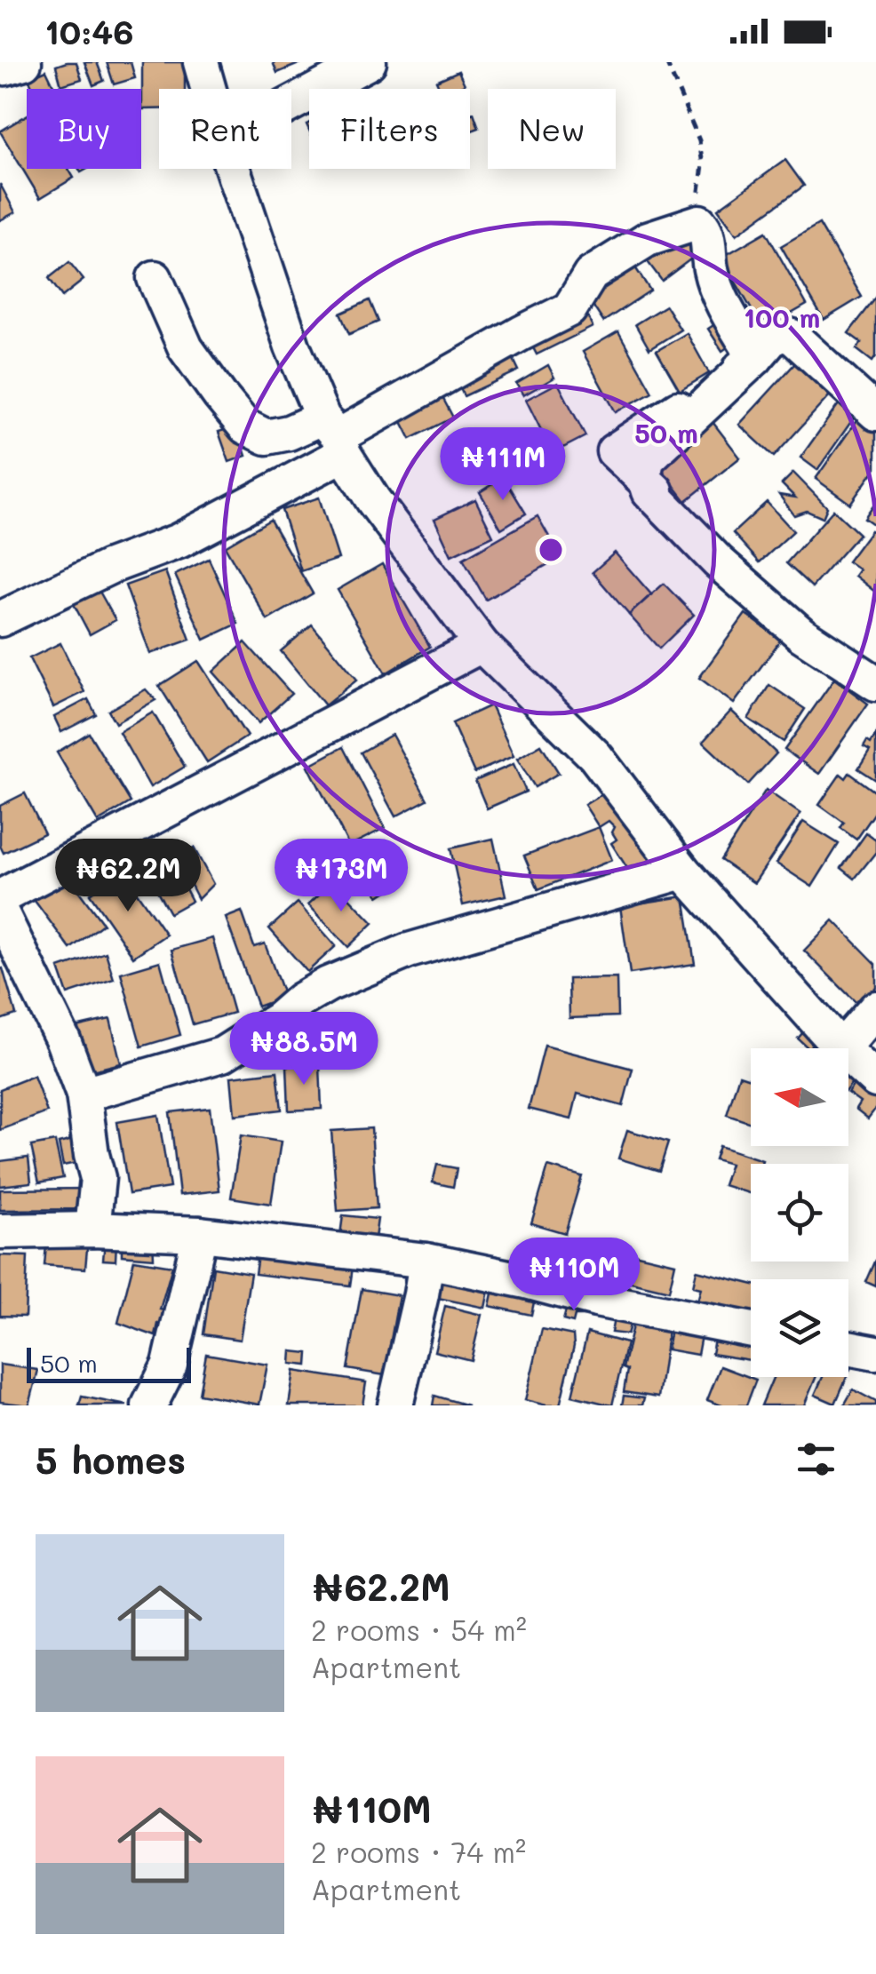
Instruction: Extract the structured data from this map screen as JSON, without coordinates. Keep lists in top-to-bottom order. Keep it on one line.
{"scale_bar":"50 m","north":"left","page":{"status":"10:46","chip":["Buy","Rent","Filters","New"],"price":["₦111M","₦62.2M","₦173M","₦88.5M","₦110M"],"scale":"50 m","heading":"5 homes","list":[{"name":"₦62.2M","note":"2 rooms · 54 m² · Apartment"},{"name":"₦110M","note":"2 rooms · 74 m² · Apartment"}]},"rings":["100 m","50 m"]}
